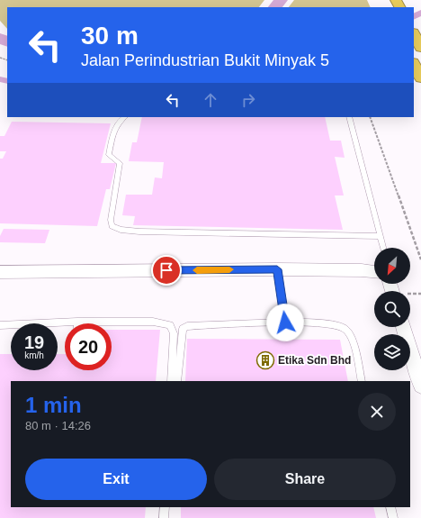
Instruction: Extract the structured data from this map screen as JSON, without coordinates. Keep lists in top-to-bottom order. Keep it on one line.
{"places":{"building":["Etika Sdn Bhd"]},"north":"bottom left","page":{"turn":["30 m","Jalan Perindustrian Bukit Minyak 5"],"speed":"19 km/h","limit":"20","heading":["1 min","80 m · 14:26"],"buttons":["Exit","Share"]}}
